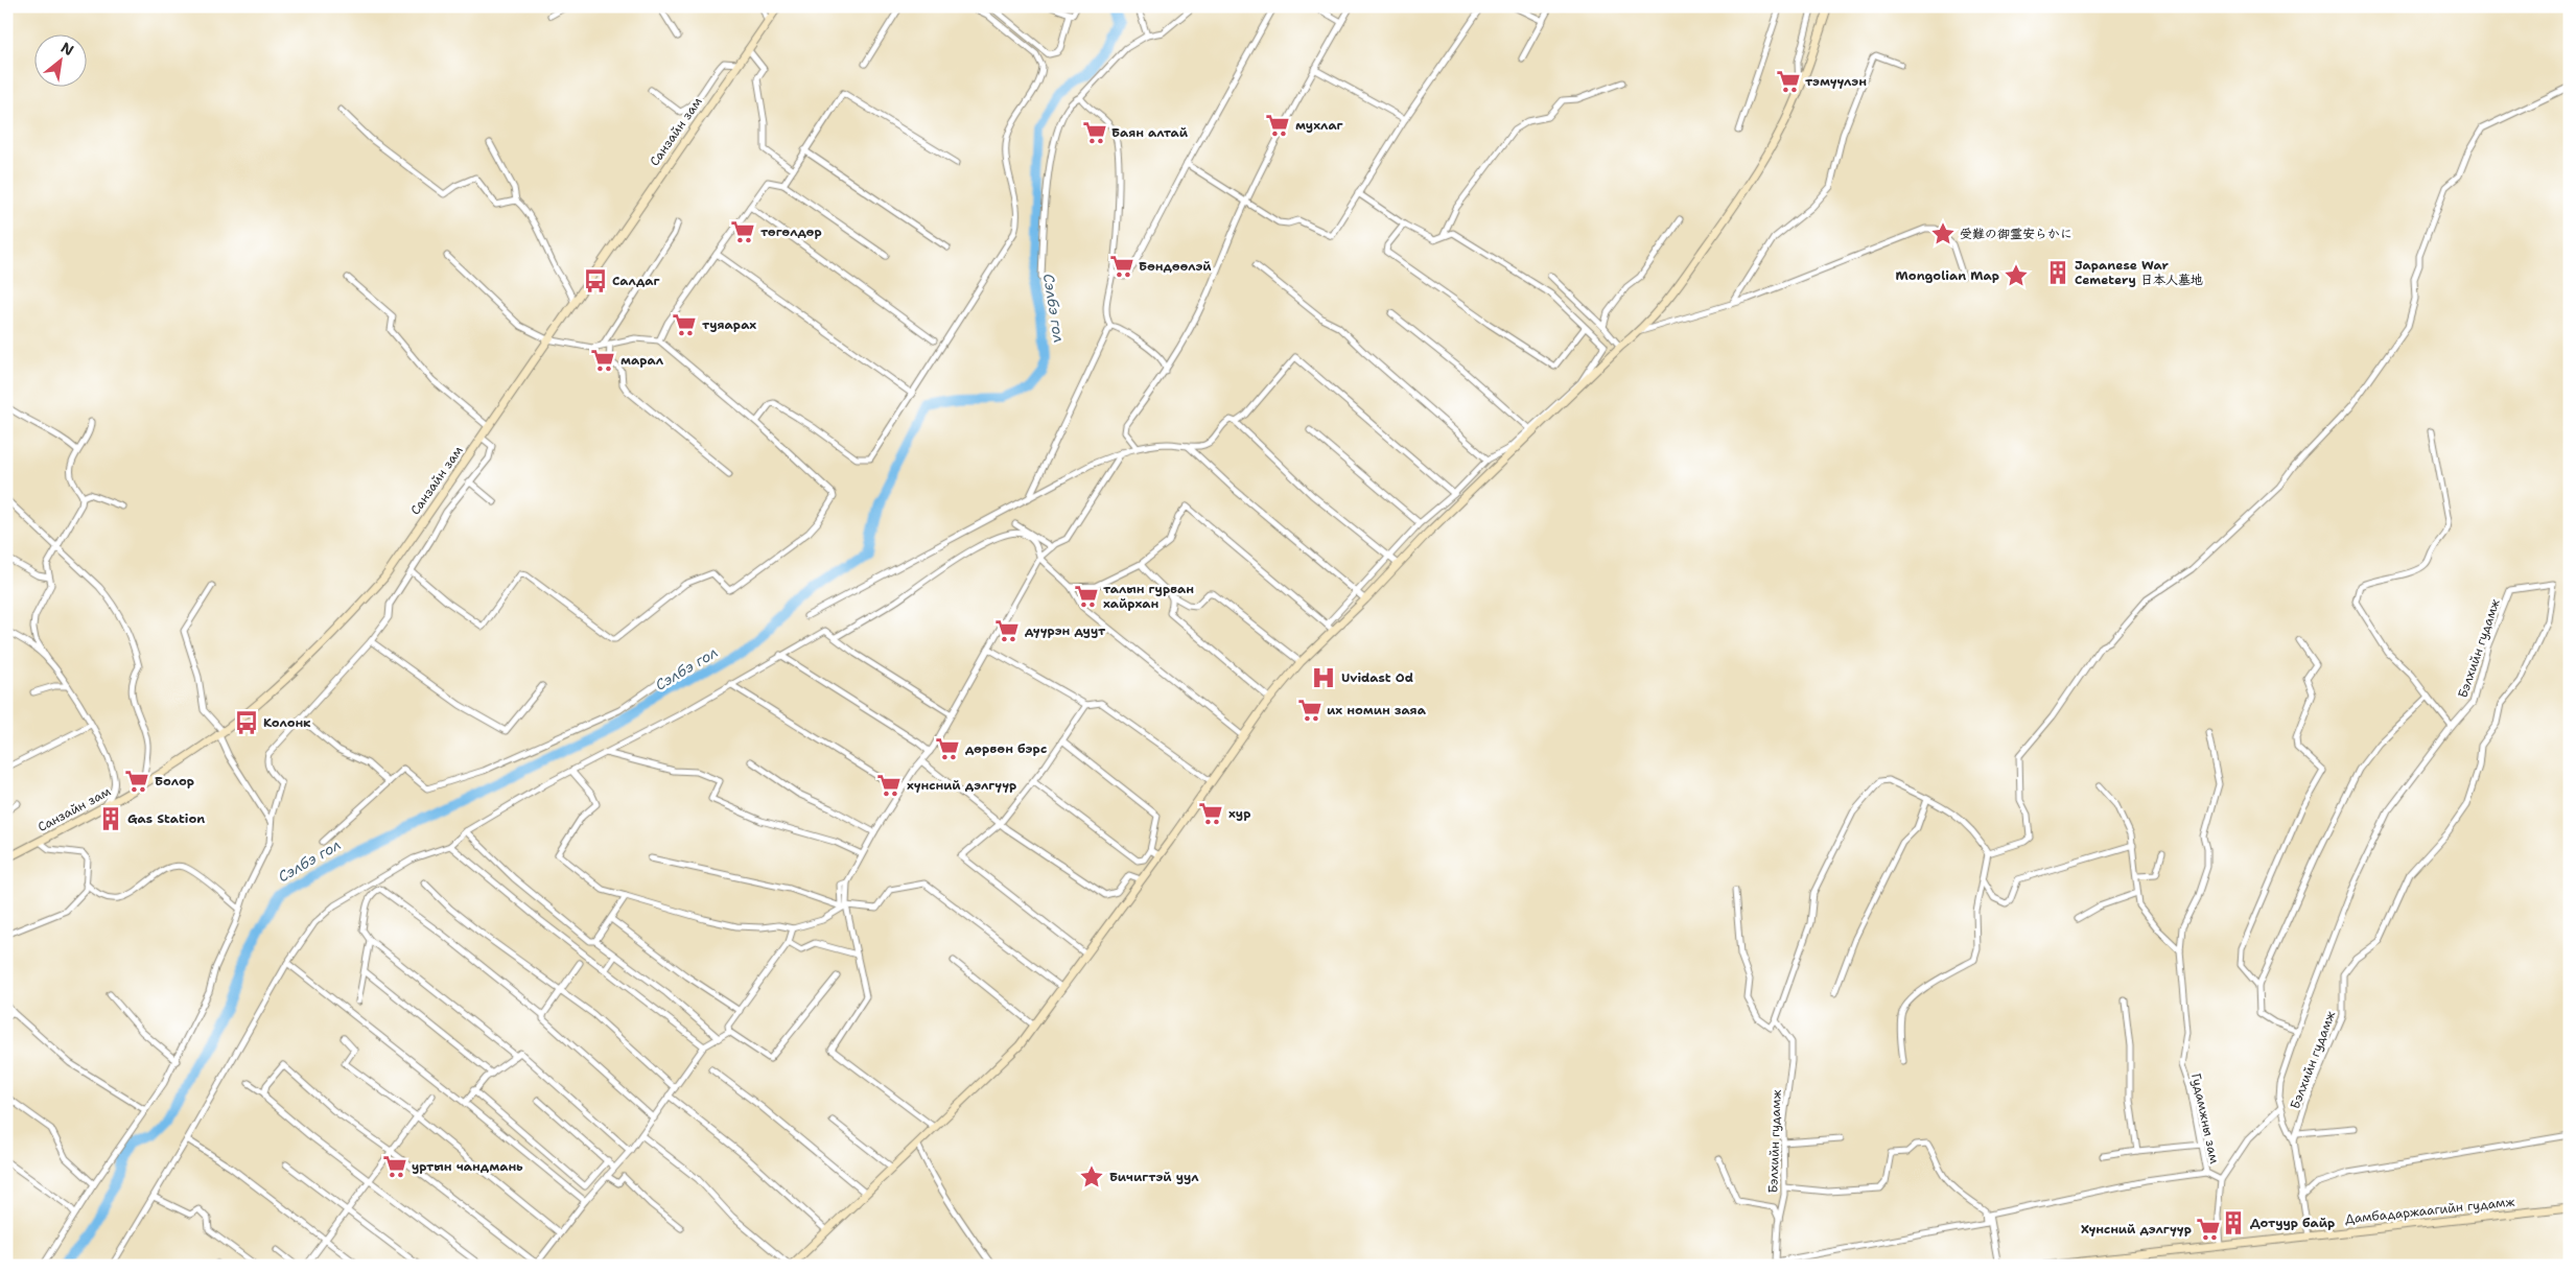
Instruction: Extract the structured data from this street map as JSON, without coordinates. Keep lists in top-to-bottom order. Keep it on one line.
{"streets":{"main road":["Санзайн зам","Дамбадаржаагийн гудамж"],"street":["Бэлхийн гудамж","Гудамжны зам"]},"crossings":[["Бэлхийн гудамж","Гудамжны зам"],["Гудамжны зам","Дамбадаржаагийн гудамж"]],"water":["Сэлбэ гол"],"places":{"supermarket":["тэмүүлэн","мухлаг","Баян алтай","төгөлдөр","Бөндөөлэй","туяарах","марал","талын гурван хайрхан","дүүрэн дуут","их номин заяа","дөрвөн бэрс","Болор","хүнсний дэлгүүр","хур","уртын чандмань","Хүнсний дэлгүүр"],"place":["受難の御霊安らかに","Mongolian Map","Бичигтэй уул"],"building":["Japanese War Cemetery 日本人墓地","Gas Station","Дотуур байр"],"bus stop":["Салдаг","Колонк"],"hospital":["Uvidast Od"]},"north":"top right"}
